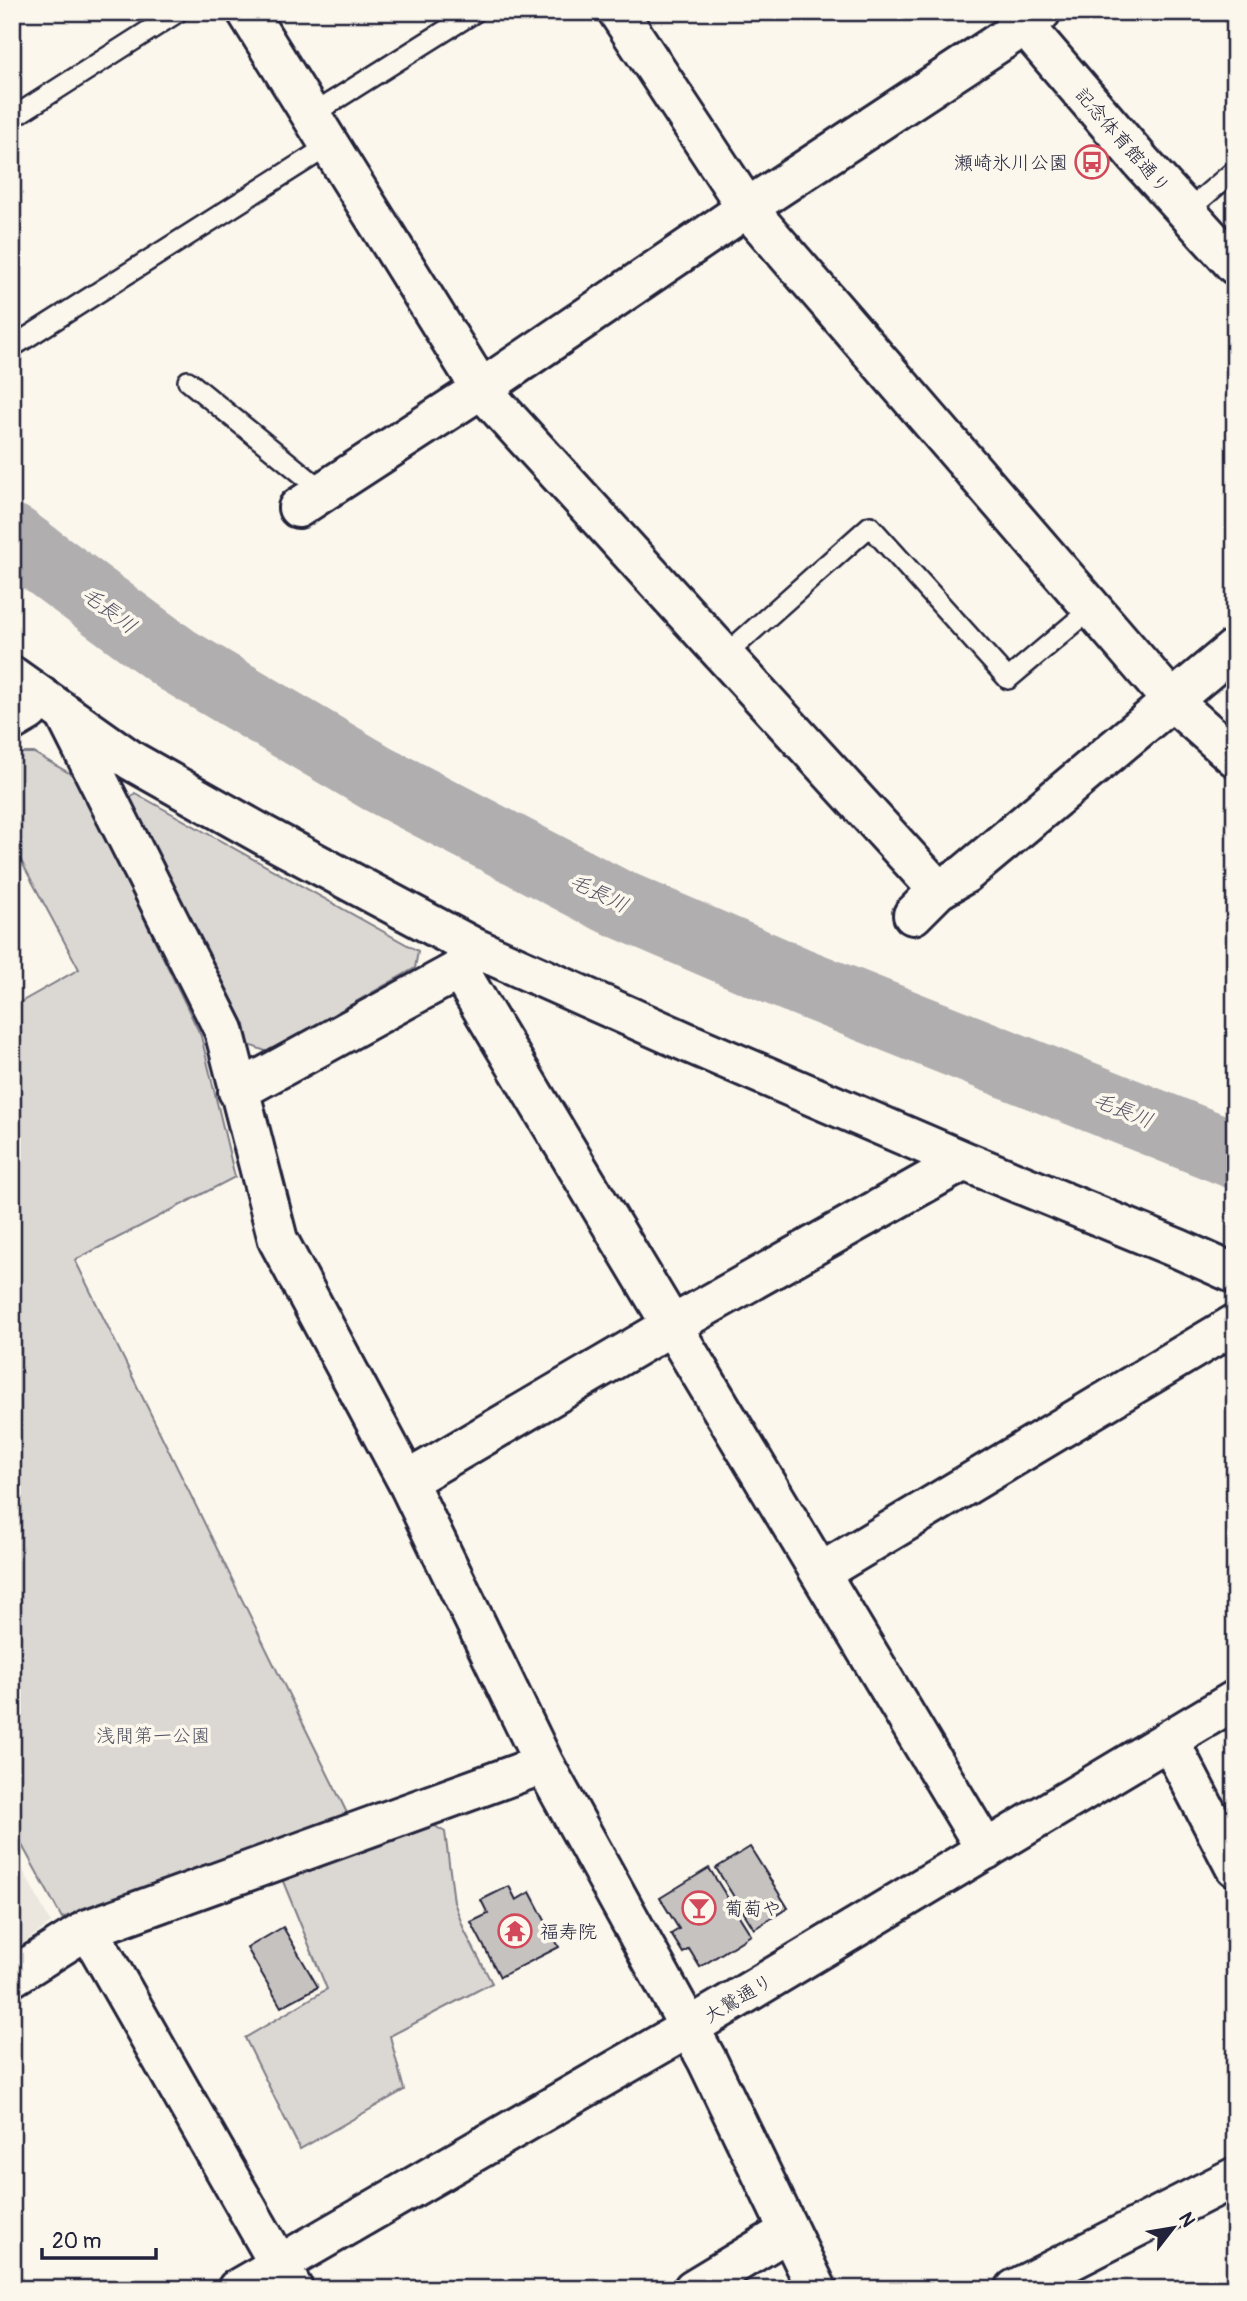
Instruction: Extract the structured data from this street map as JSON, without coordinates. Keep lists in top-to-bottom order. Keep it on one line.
{"streets":{"street":["記念体育館通り","大鷲通り"]},"water":["毛長川"],"parks":["浅間第一公園"],"places":{"bus stop":["瀬崎氷川公園"],"bar":["葡萄や"],"temple":["福寿院"]},"scale_bar":"20 m","north":"top right"}
